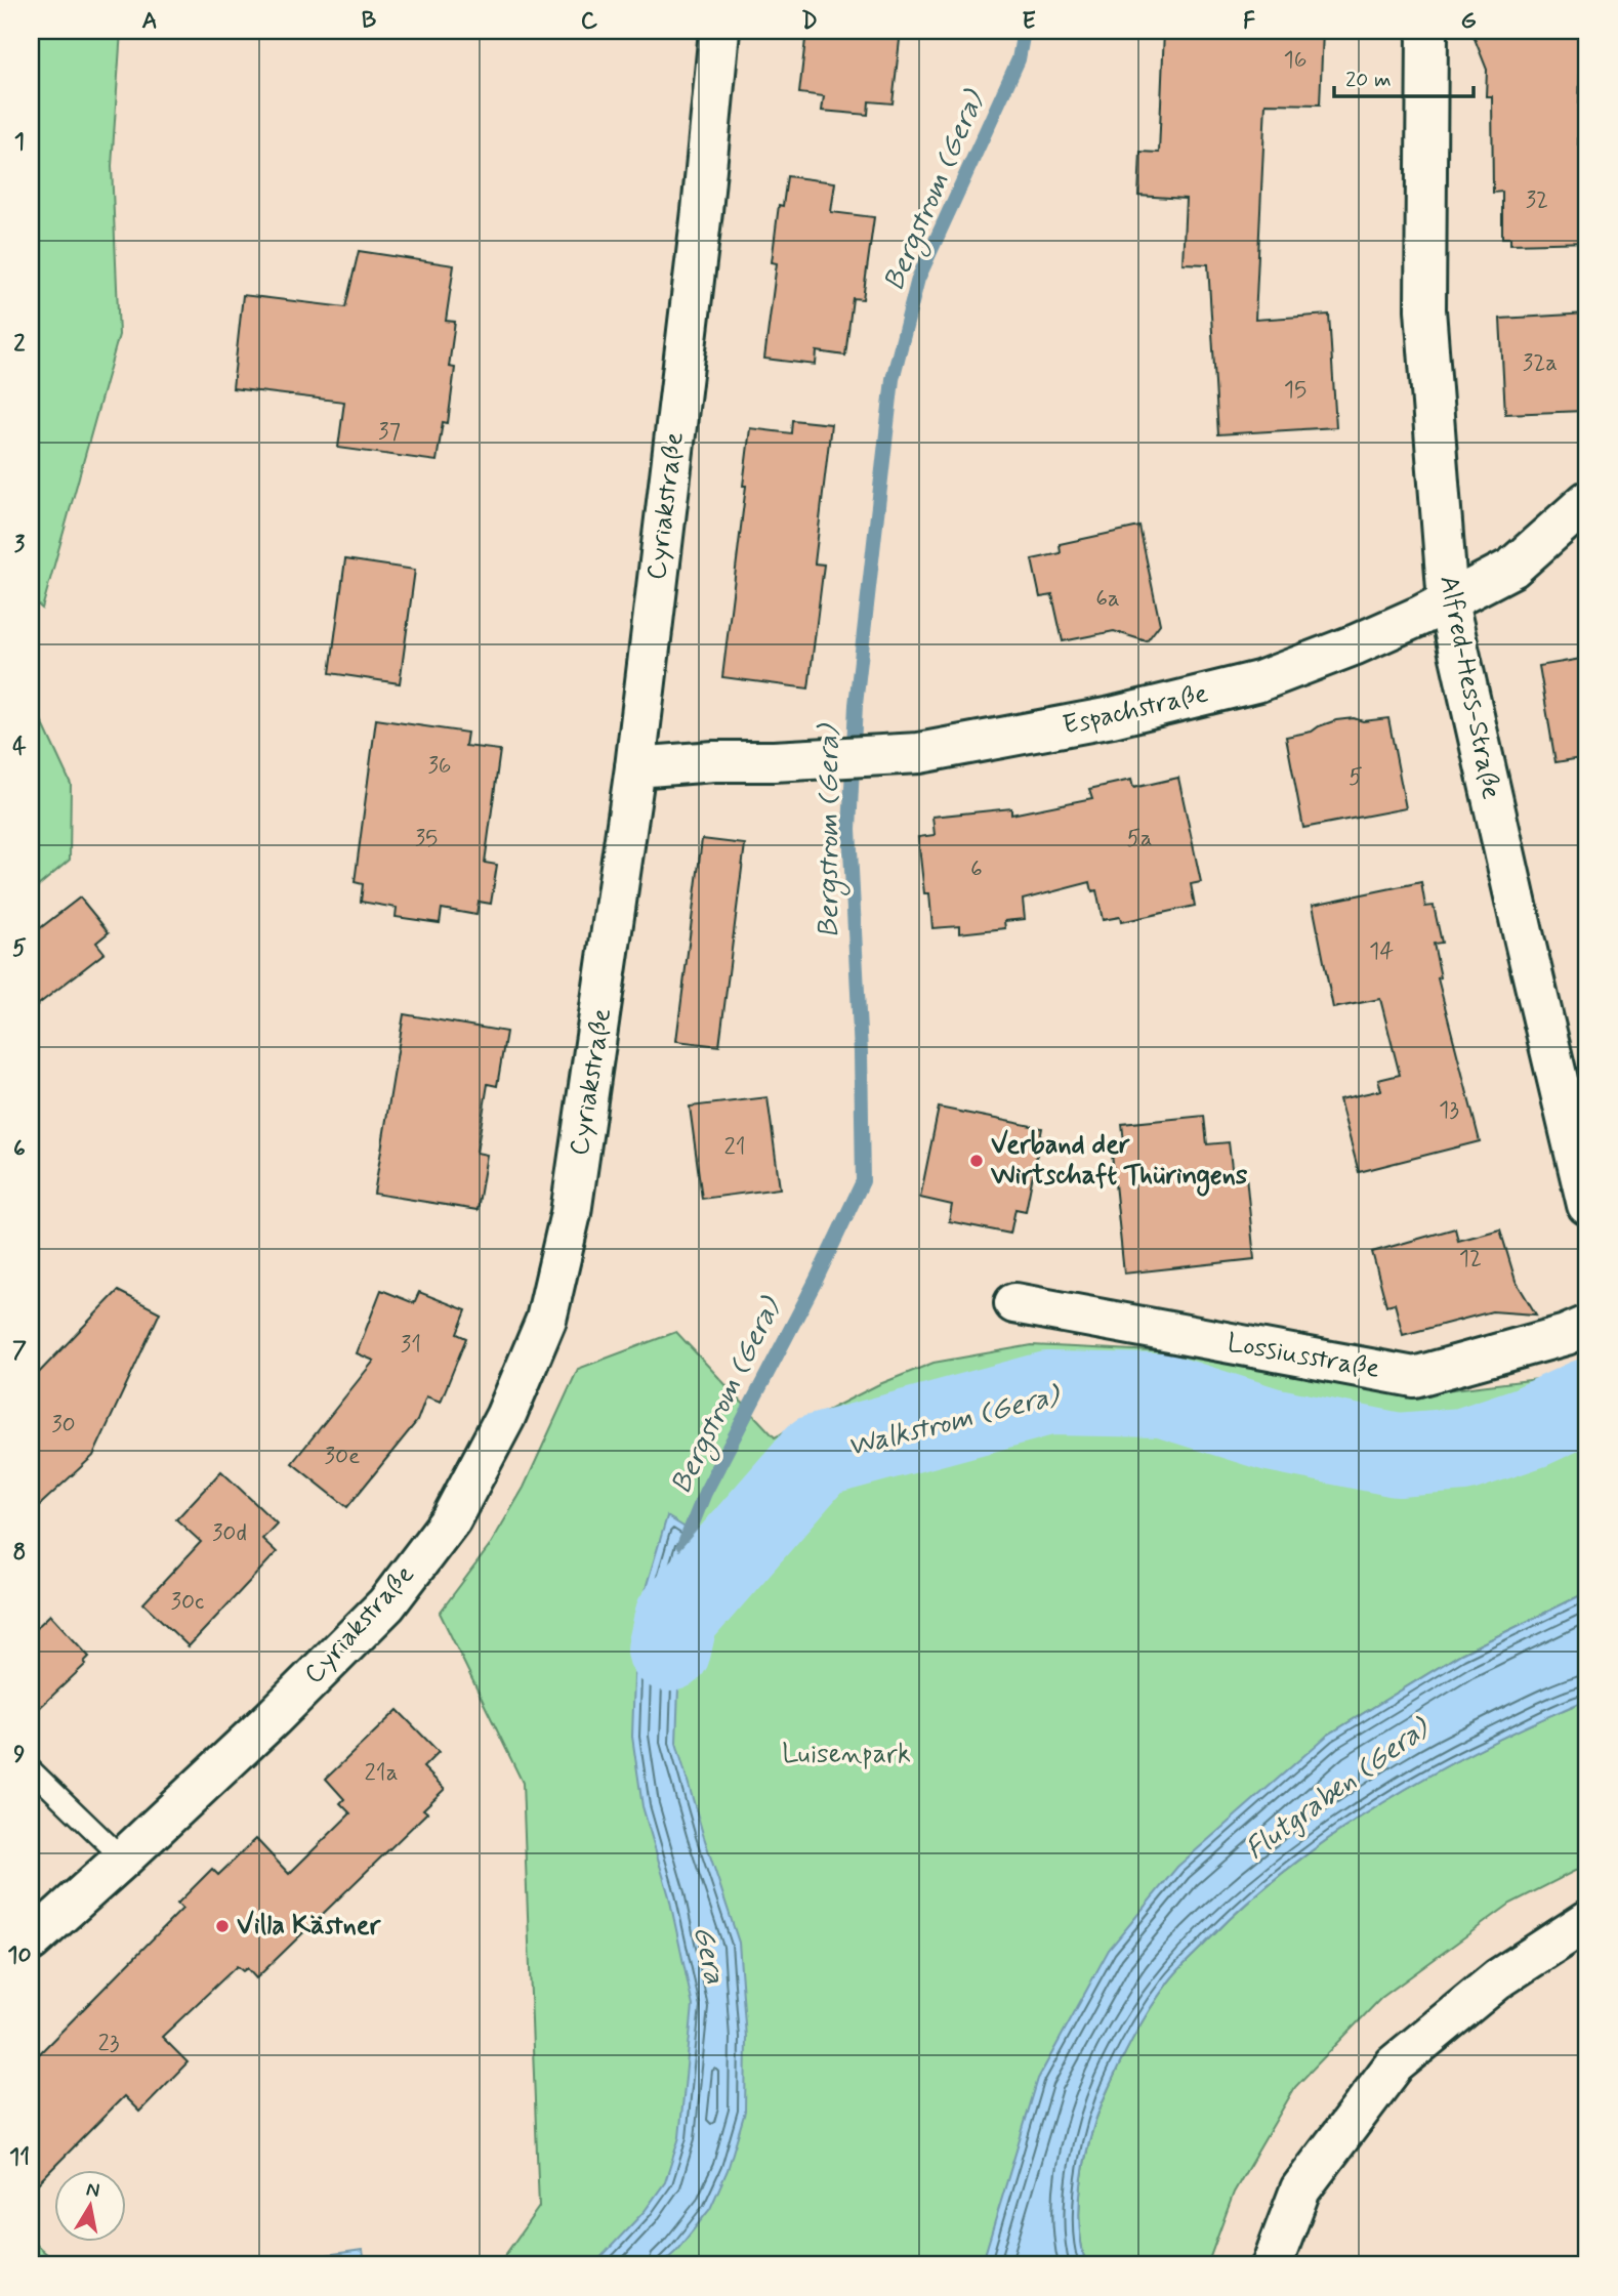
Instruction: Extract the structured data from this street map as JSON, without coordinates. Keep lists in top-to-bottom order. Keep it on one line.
{"streets":{"street":["Cyriakstraße","Alfred-Hess-Straße","Espachstraße","Lossiusstraße"]},"crossings":[["Cyriakstraße","Espachstraße"],["Alfred-Hess-Straße","Espachstraße"]],"water":["Bergstrom (Gera)","Walkstrom (Gera)","Flutgraben (Gera)","Gera"],"parks":["Luisenpark"],"places":["Verband der Wirtschaft Thüringens","Villa Kästner"],"house_numbers":["16","32","32a","15","37","6a","36","5","35","5a","6","14","13","21","12","31","30","30e","30d","30c","21a","23"],"scale_bar":"20 m","north":"top","grid":{"columns":["A","B","C","D","E","F","G"],"rows":["1","2","3","4","5","6","7","8","9","10","11"]}}
